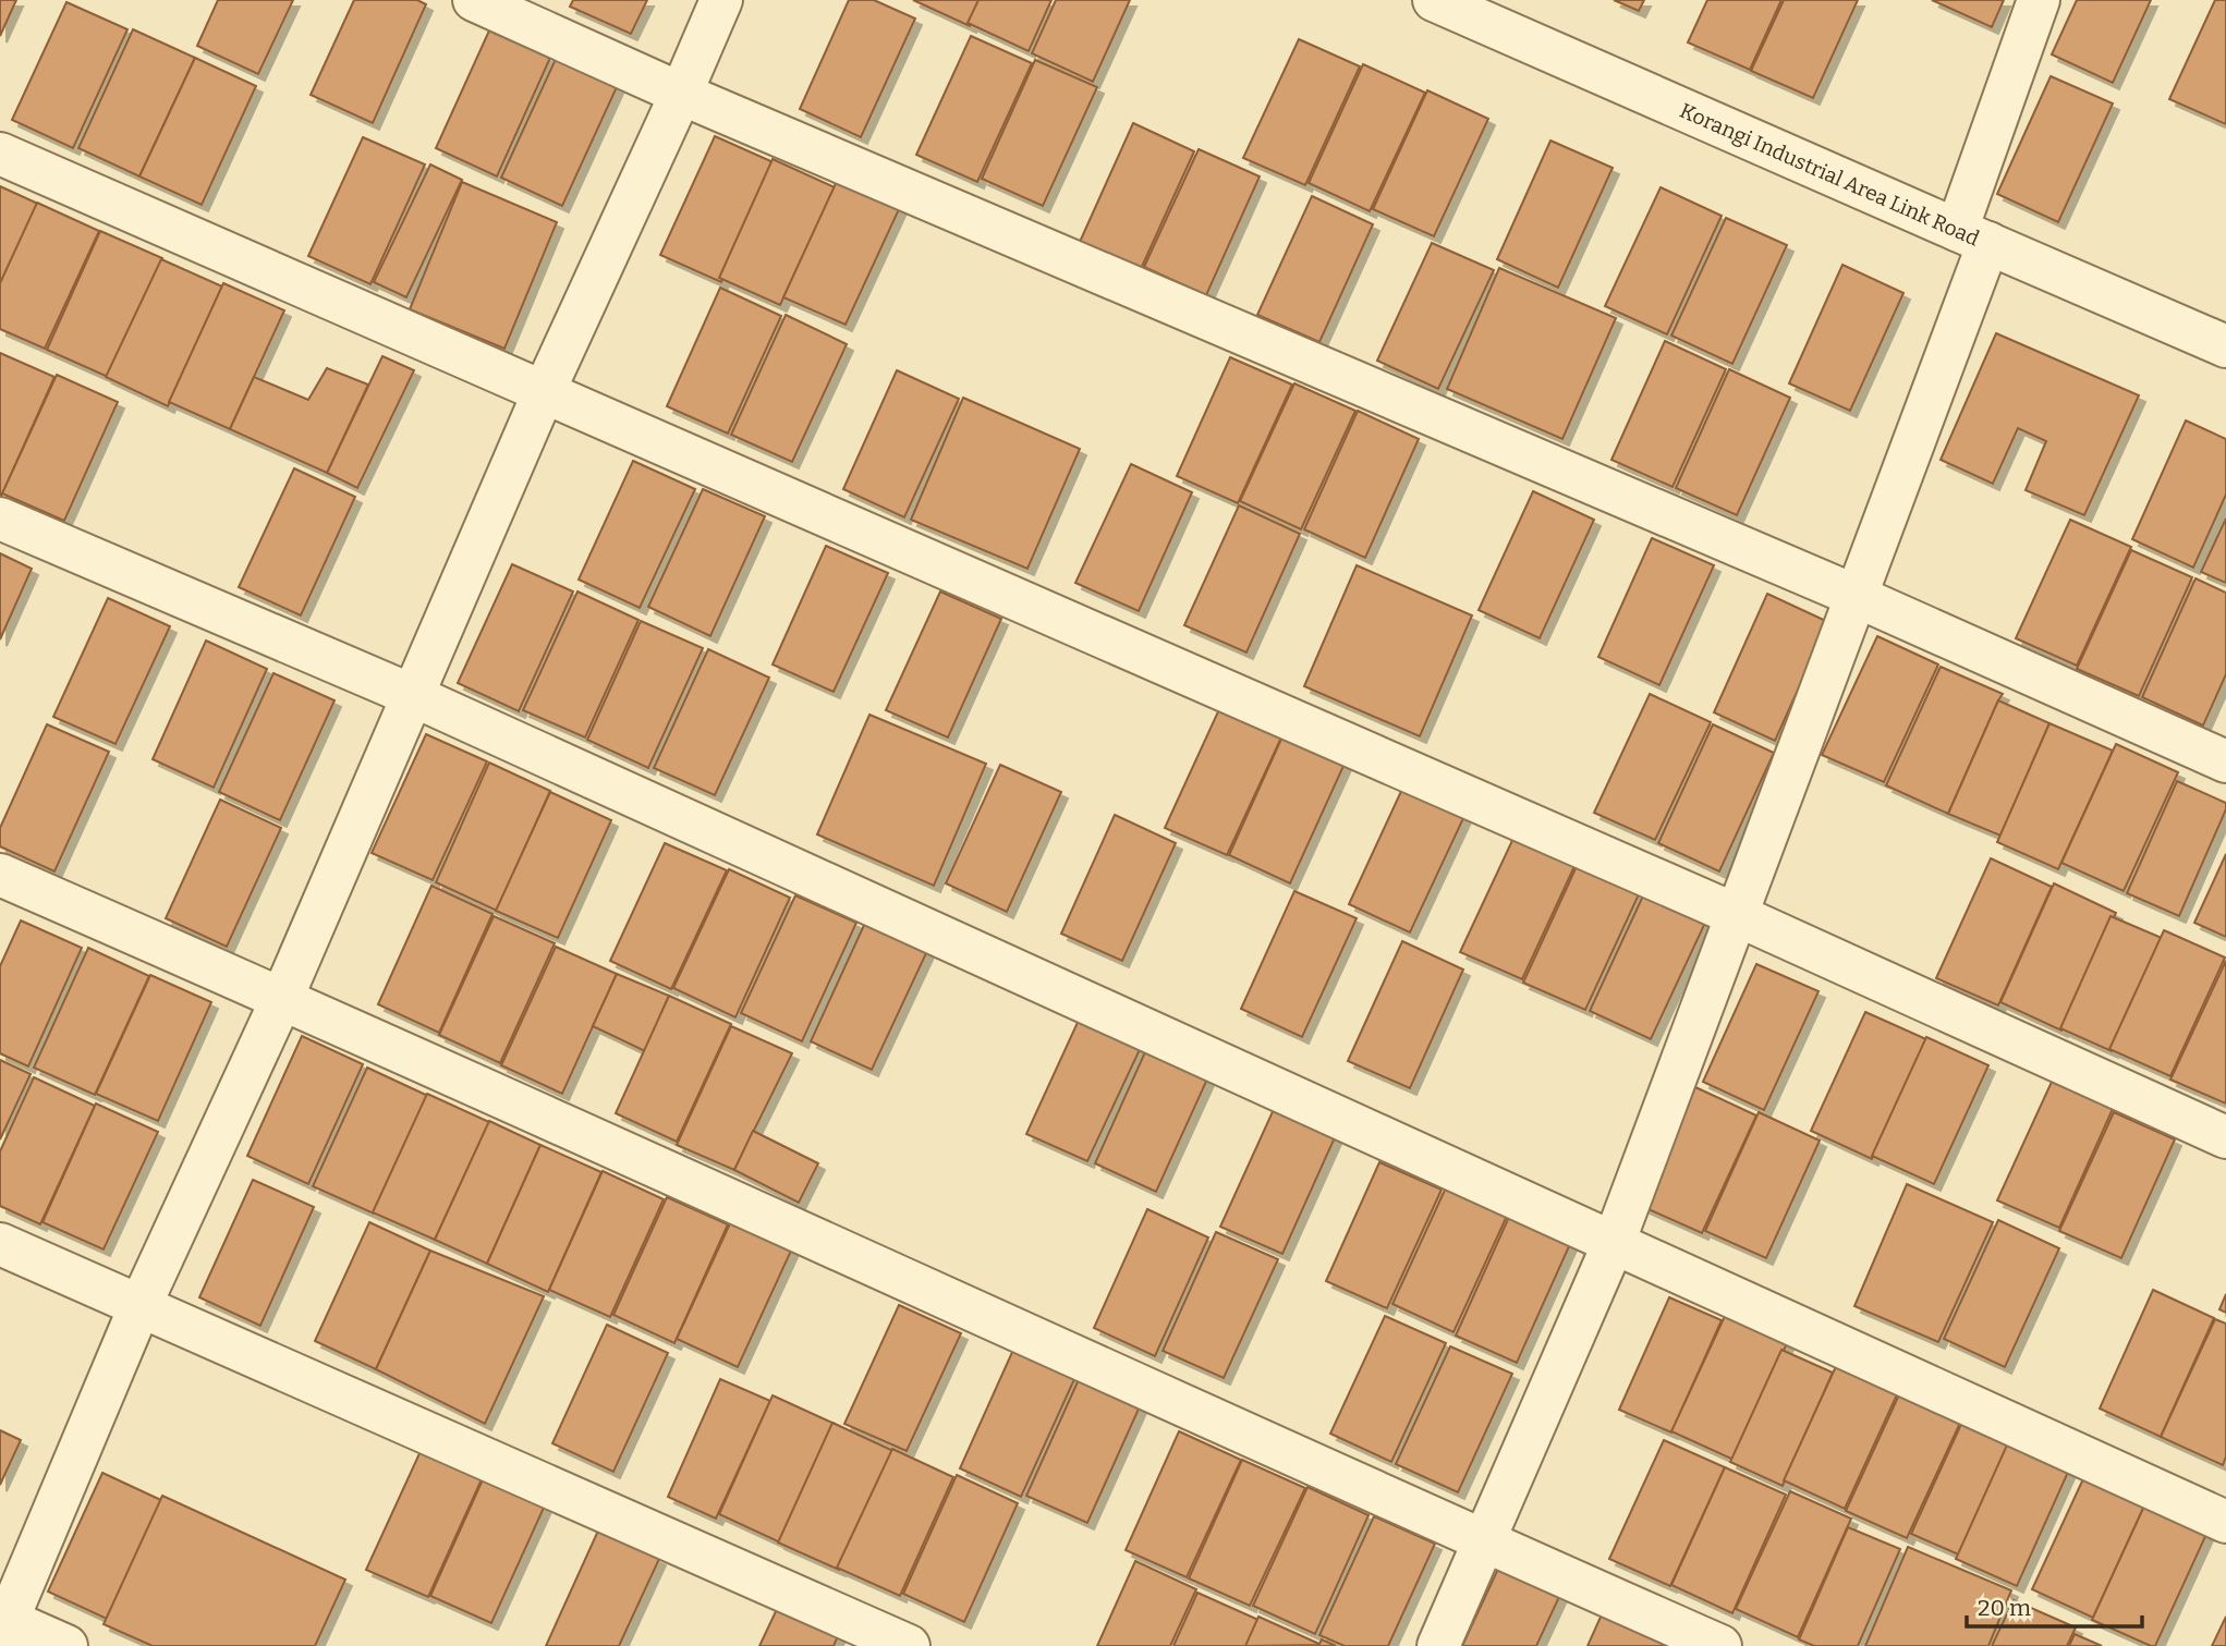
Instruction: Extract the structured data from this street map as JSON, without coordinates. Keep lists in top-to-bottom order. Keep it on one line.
{"streets":{"street":["Korangi Industrial Area Link Road"]},"scale_bar":"20 m"}
